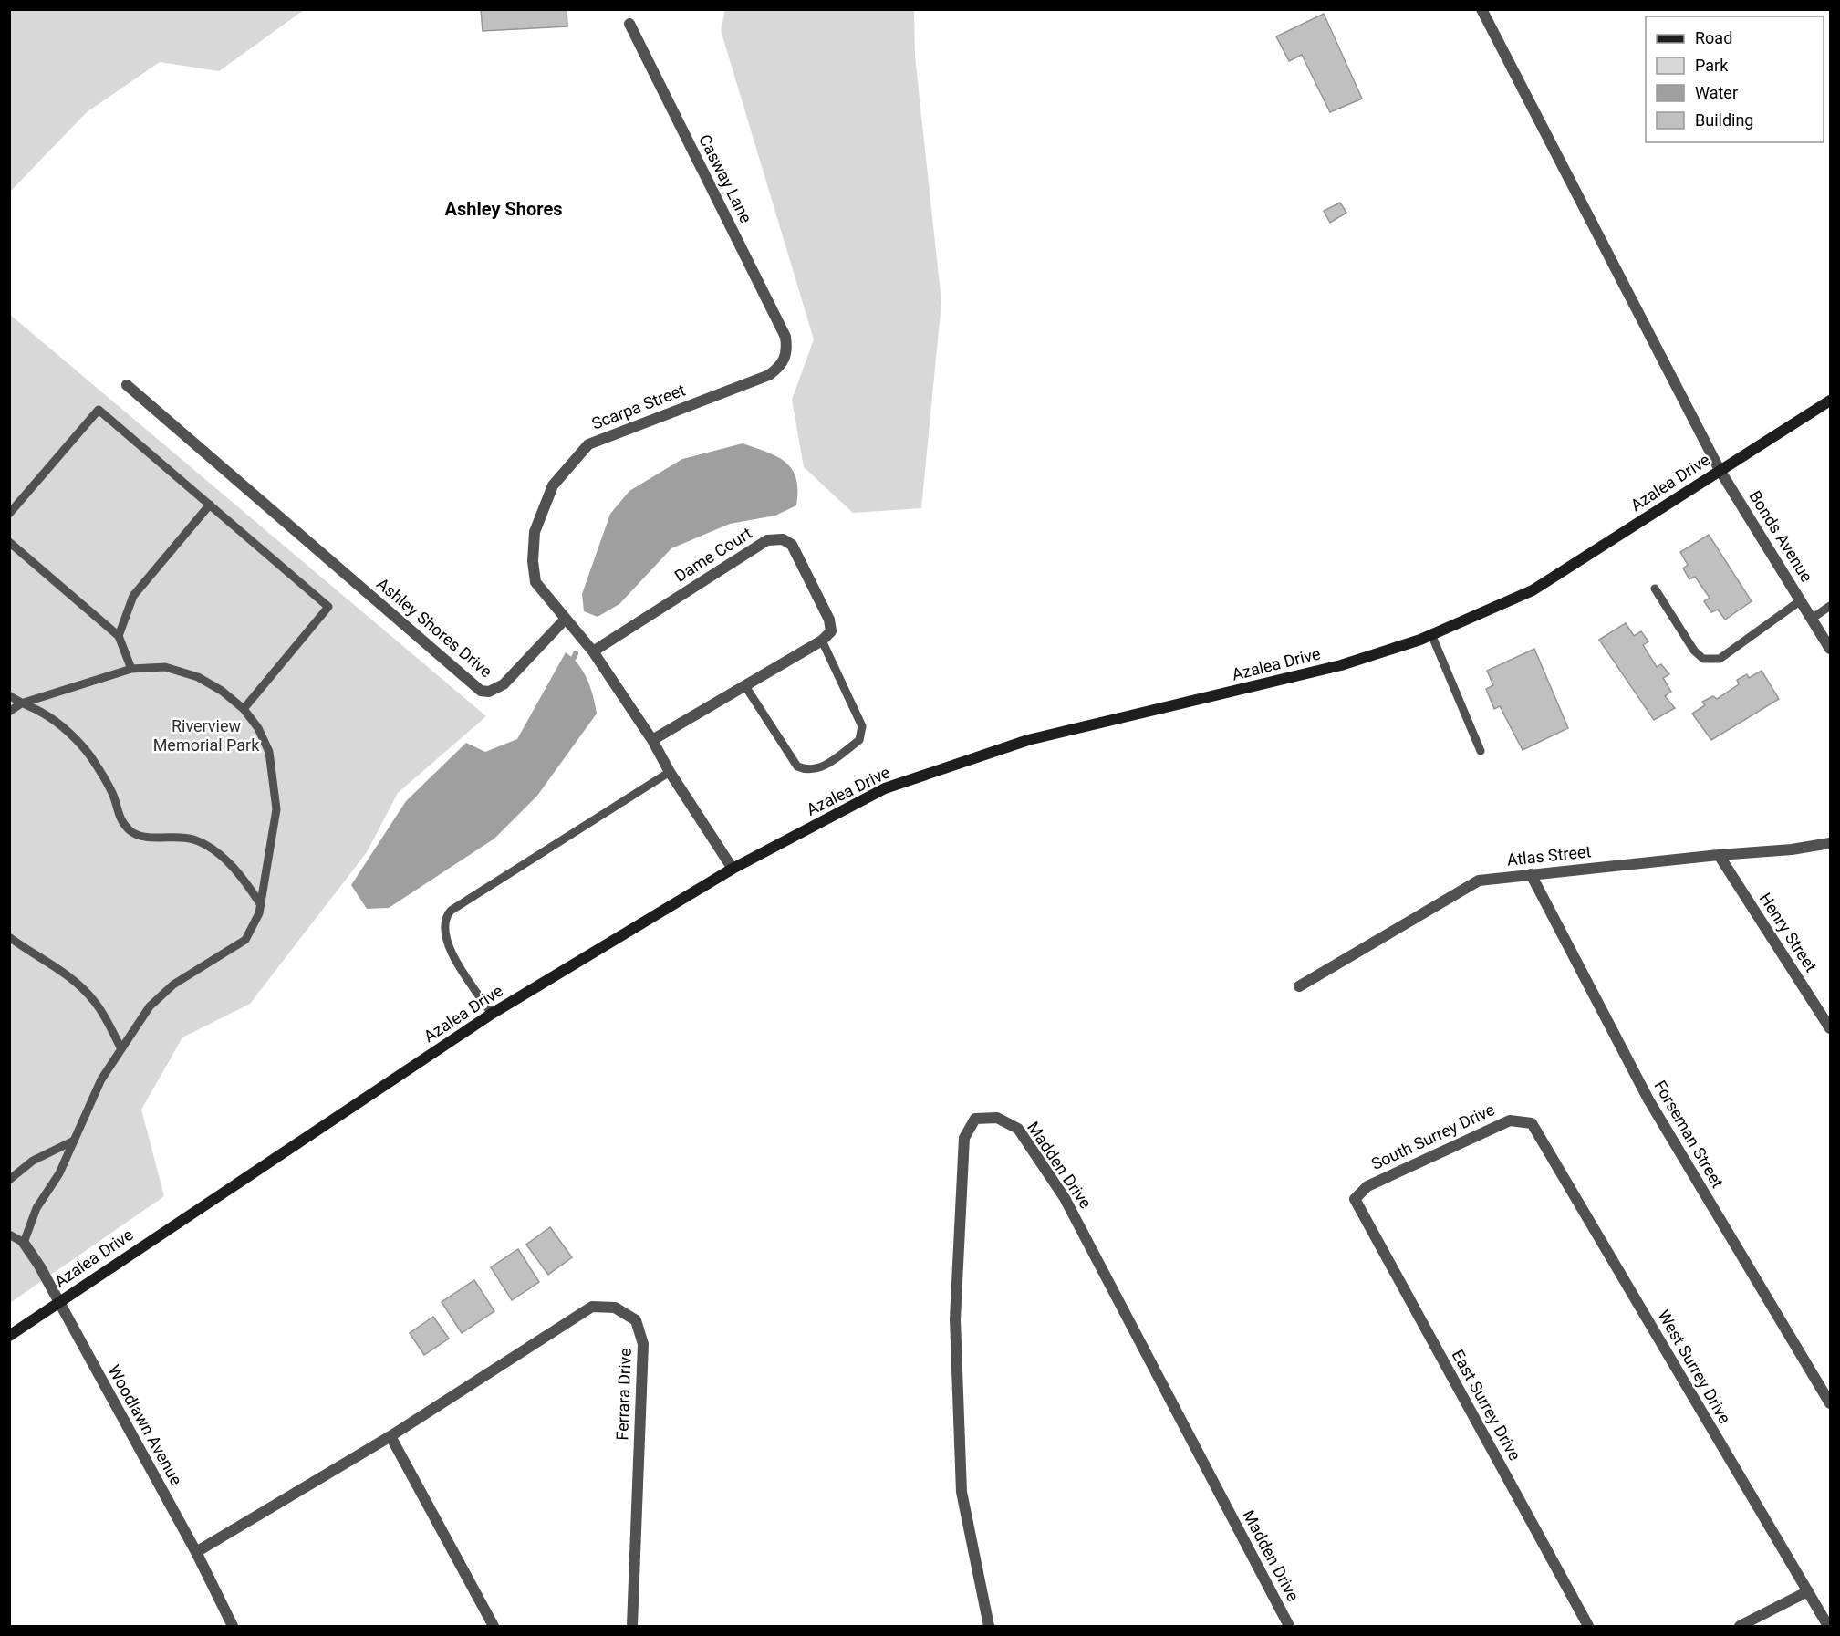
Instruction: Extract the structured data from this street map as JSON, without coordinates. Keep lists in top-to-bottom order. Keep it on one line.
{"streets":{"street":["Casway Lane","Scarpa Street","Azalea Drive","Bonds Avenue","Dame Court","Ashley Shores Drive","Atlas Street","Henry Street","Forseman Street","South Surrey Drive","Madden Drive","West Surrey Drive","Ferrara Drive","East Surrey Drive","Woodlawn Avenue"]},"crossings":[["Casway Lane","Scarpa Street"],["Scarpa Street","Ashley Shores Drive"],["Azalea Drive","Bonds Avenue"],["Azalea Drive","Woodlawn Avenue"],["Atlas Street","Henry Street"],["Atlas Street","Forseman Street"],["South Surrey Drive","West Surrey Drive"],["South Surrey Drive","East Surrey Drive"],["Ferrara Drive","Woodlawn Avenue"]],"districts":["Ashley Shores"],"parks":["Riverview Memorial Park"],"legend":["Road","Park","Water","Building"]}
